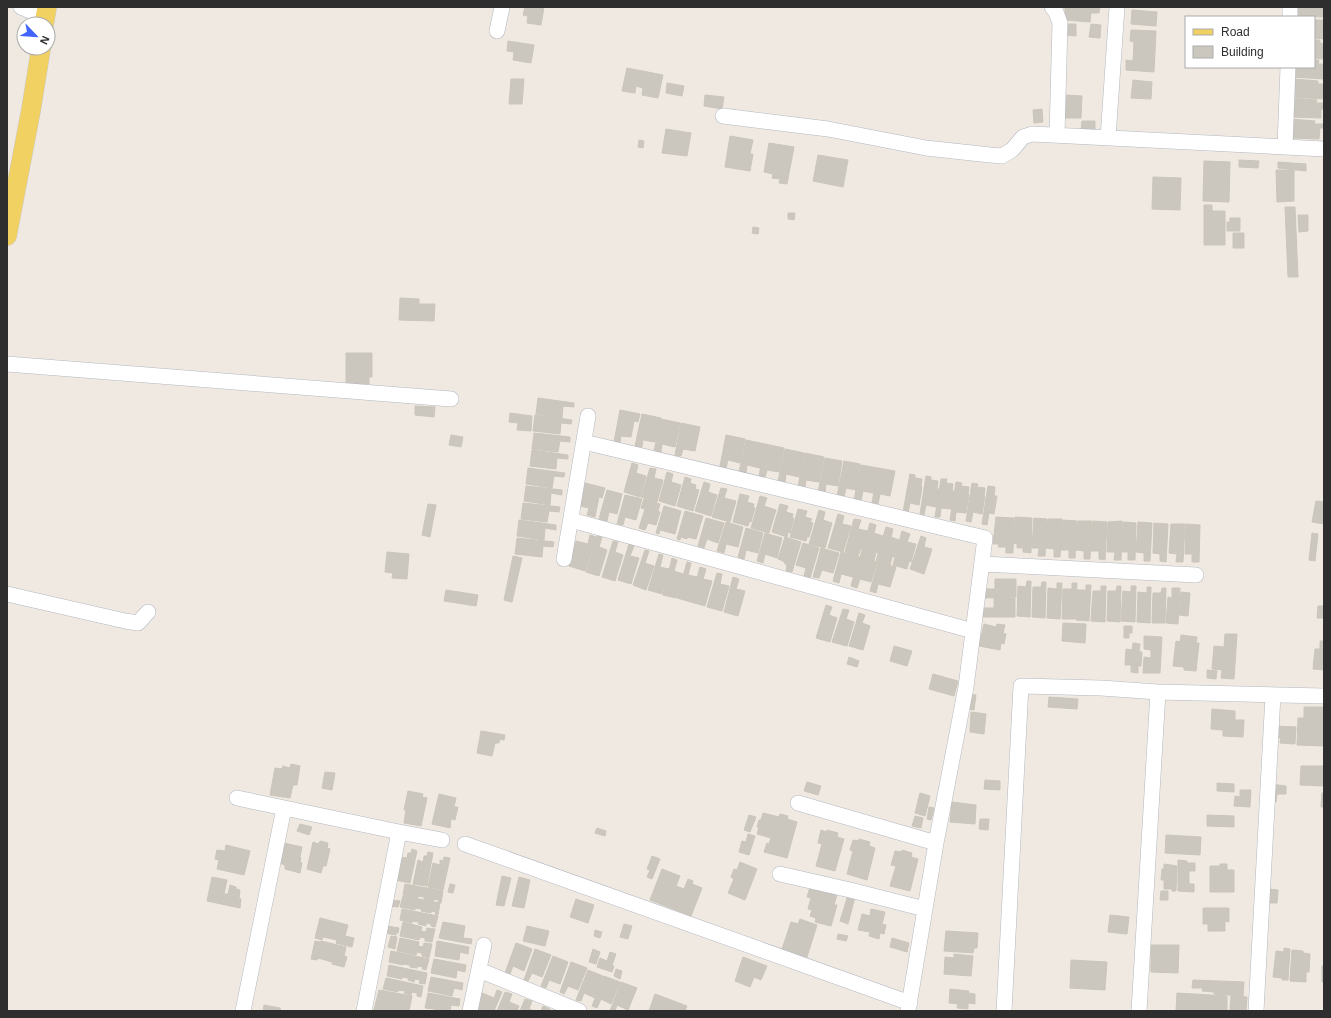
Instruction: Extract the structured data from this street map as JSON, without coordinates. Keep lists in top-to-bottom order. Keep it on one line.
{"legend":["Road","Building"],"north":"bottom right"}
